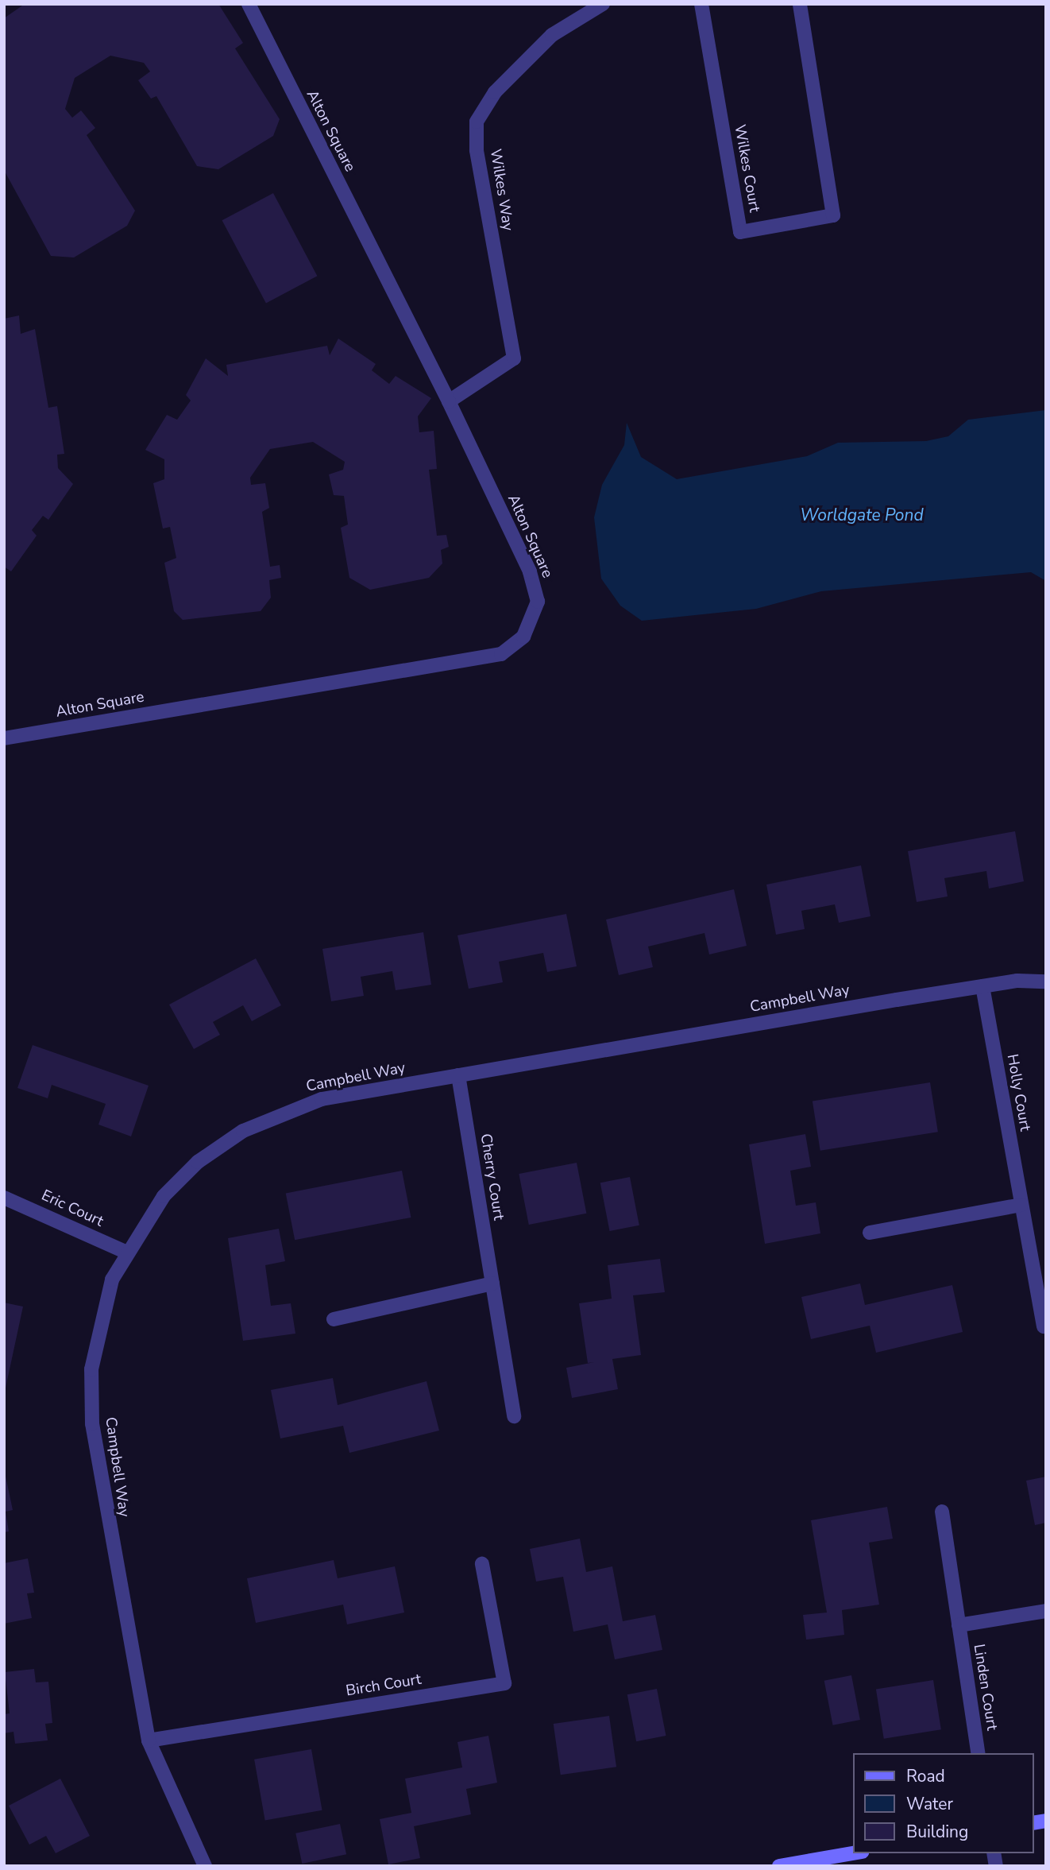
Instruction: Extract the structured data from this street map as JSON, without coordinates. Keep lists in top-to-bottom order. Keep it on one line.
{"streets":{"street":["Alton Square","Wilkes Court","Wilkes Way","Campbell Way","Holly Court","Cherry Court","Eric Court","Birch Court","Linden Court"]},"crossings":[["Alton Square","Wilkes Way"],["Campbell Way","Holly Court"],["Campbell Way","Cherry Court"],["Campbell Way","Eric Court"],["Campbell Way","Birch Court"]],"water":["Worldgate Pond"],"legend":["Road","Water","Building"]}
